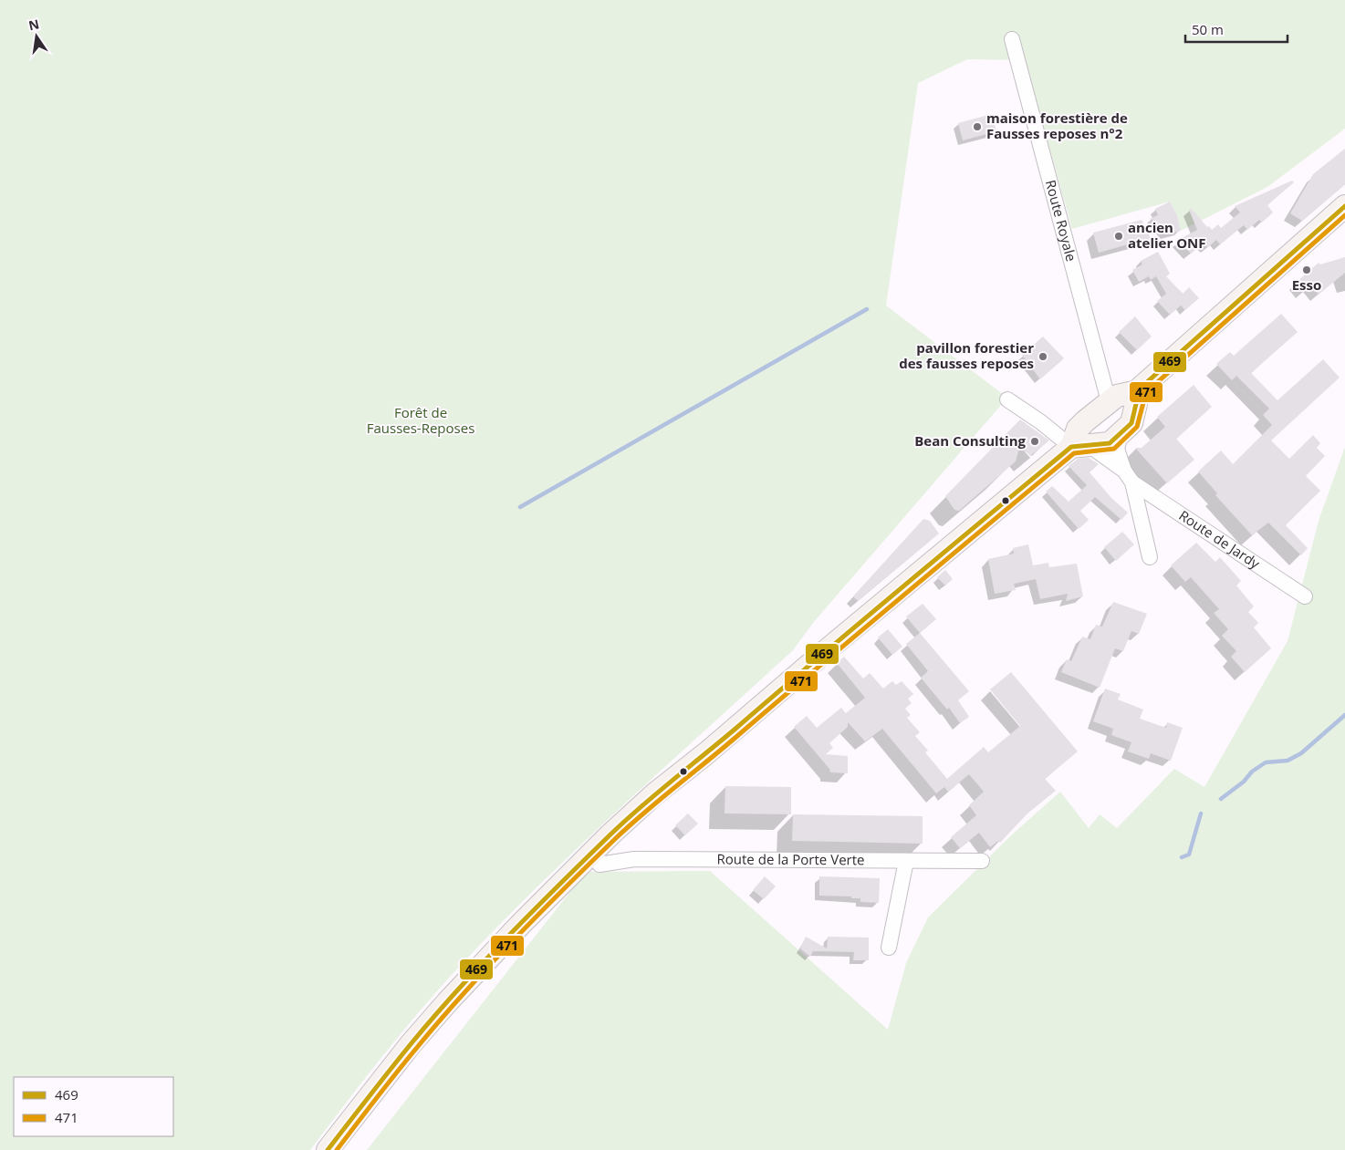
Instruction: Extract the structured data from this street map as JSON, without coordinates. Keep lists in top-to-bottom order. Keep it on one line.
{"streets":{"street":["Route Royale","Route de Jardy","Route de la Porte Verte"]},"parks":["Forêt de Fausses-Reposes"],"places":["maison forestière de Fausses reposes n°2","ancien atelier ONF","Esso","pavillon forestier des fausses reposes","Bean Consulting"],"lines":["transit line 469","transit line 471"],"legend":["469","471"],"scale_bar":"50 m","north":"top"}
